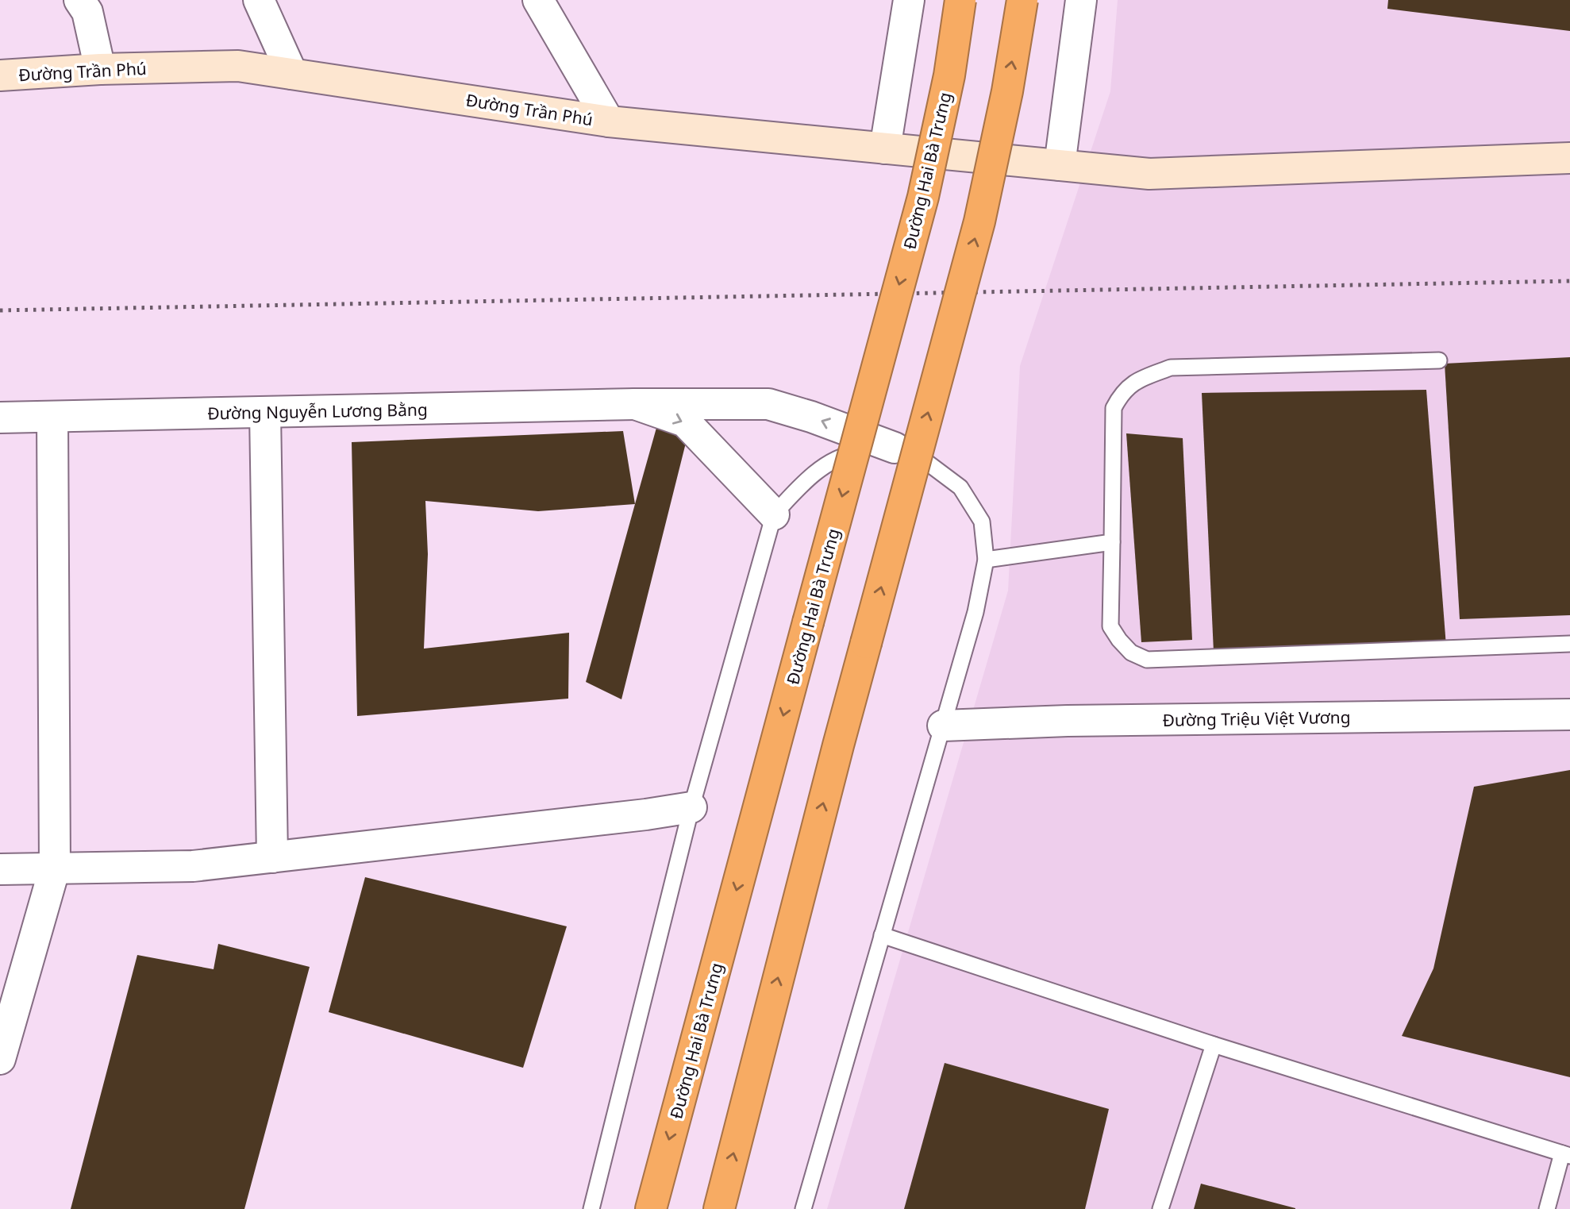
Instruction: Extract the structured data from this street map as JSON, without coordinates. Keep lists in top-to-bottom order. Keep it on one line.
{"streets":{"highway":["Đường Hai Bà Trưng"],"main road":["Đường Trần Phú"],"street":["Đường Nguyễn Lương Bằng","Đường Triệu Việt Vương"]}}
